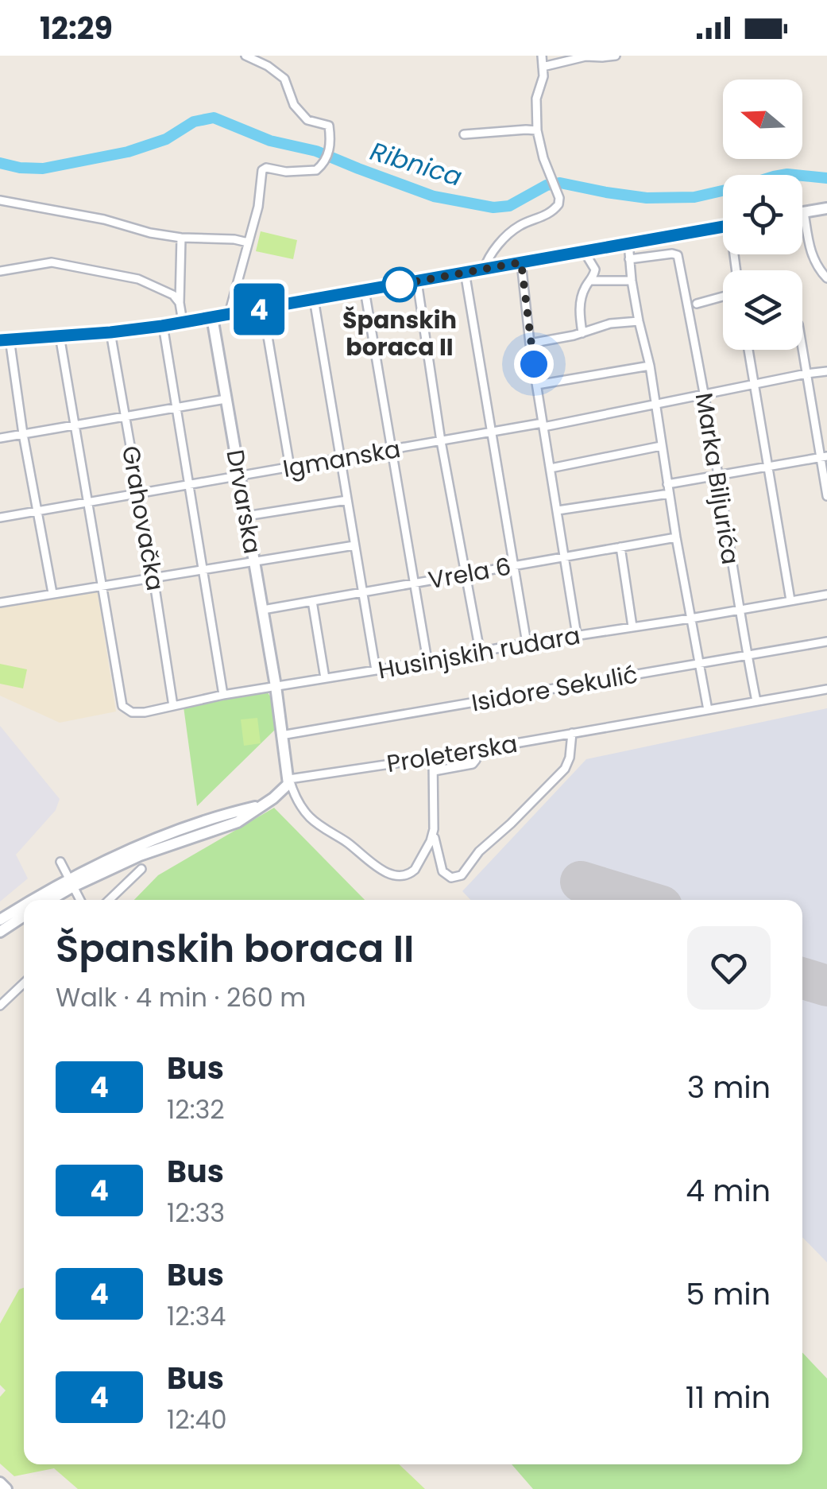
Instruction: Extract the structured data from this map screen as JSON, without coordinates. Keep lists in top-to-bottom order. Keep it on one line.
{"streets":{"main road":["Drvarska"],"street":["Igmanska","Marka Biljurića","Grahovačka","Vrela 6","Husinjskih rudara","Isidore Sekulić","Proleterska"]},"crossings":[["Igmanska","Marka Biljurića"],["Igmanska","Drvarska"],["Igmanska","Grahovačka"],["Marka Biljurića","Husinjskih rudara"],["Marka Biljurića","Isidore Sekulić"],["Marka Biljurića","Proleterska"],["Drvarska","Vrela 6"],["Drvarska","Husinjskih rudara"],["Grahovačka","Husinjskih rudara"]],"water":["Ribnica"],"places":["Španskih boraca II"],"lines":["bus line 4"],"north":"left","page":{"status":"12:29","on_map":"4","heading":["Španskih boraca II","Walk · 4 min · 260 m"],"list":[{"mark":"4","name":"Bus","note":"12:32","value":"3 min"},{"mark":"4","name":"Bus","note":"12:33","value":"4 min"},{"mark":"4","name":"Bus","note":"12:34","value":"5 min"},{"mark":"4","name":"Bus","note":"12:40","value":"11 min"}]}}
